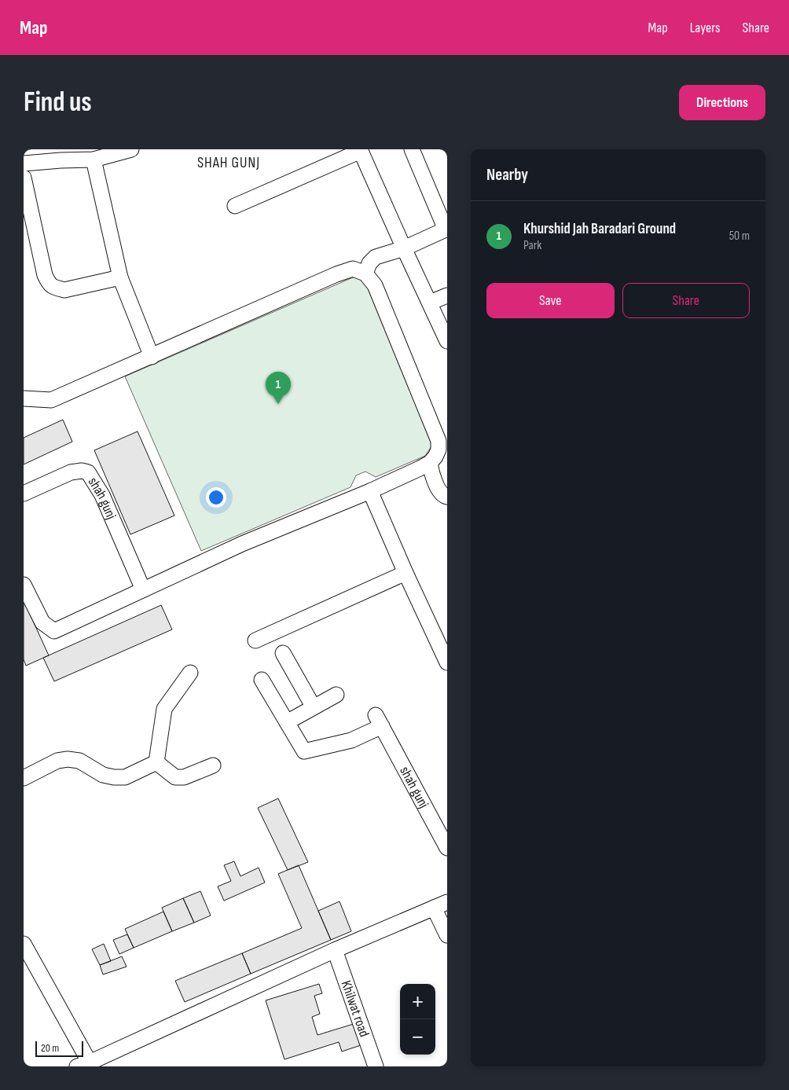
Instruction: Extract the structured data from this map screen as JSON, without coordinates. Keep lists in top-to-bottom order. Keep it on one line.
{"streets":{"street":["shah gunj","Khilwat road"]},"districts":["SHAH GUNJ"],"scale_bar":"20 m","page":{"header":"Map","nav":["Map","Layers","Share"],"buttons":["Directions",["Save","Share"]],"title":"Find us","heading":"Nearby","list":[{"mark":"1","name":"Khurshid Jah Baradari Ground","note":"Park","value":"50 m"}],"pins":"1","map_buttons":["+","−"],"scale":"20 m"}}
